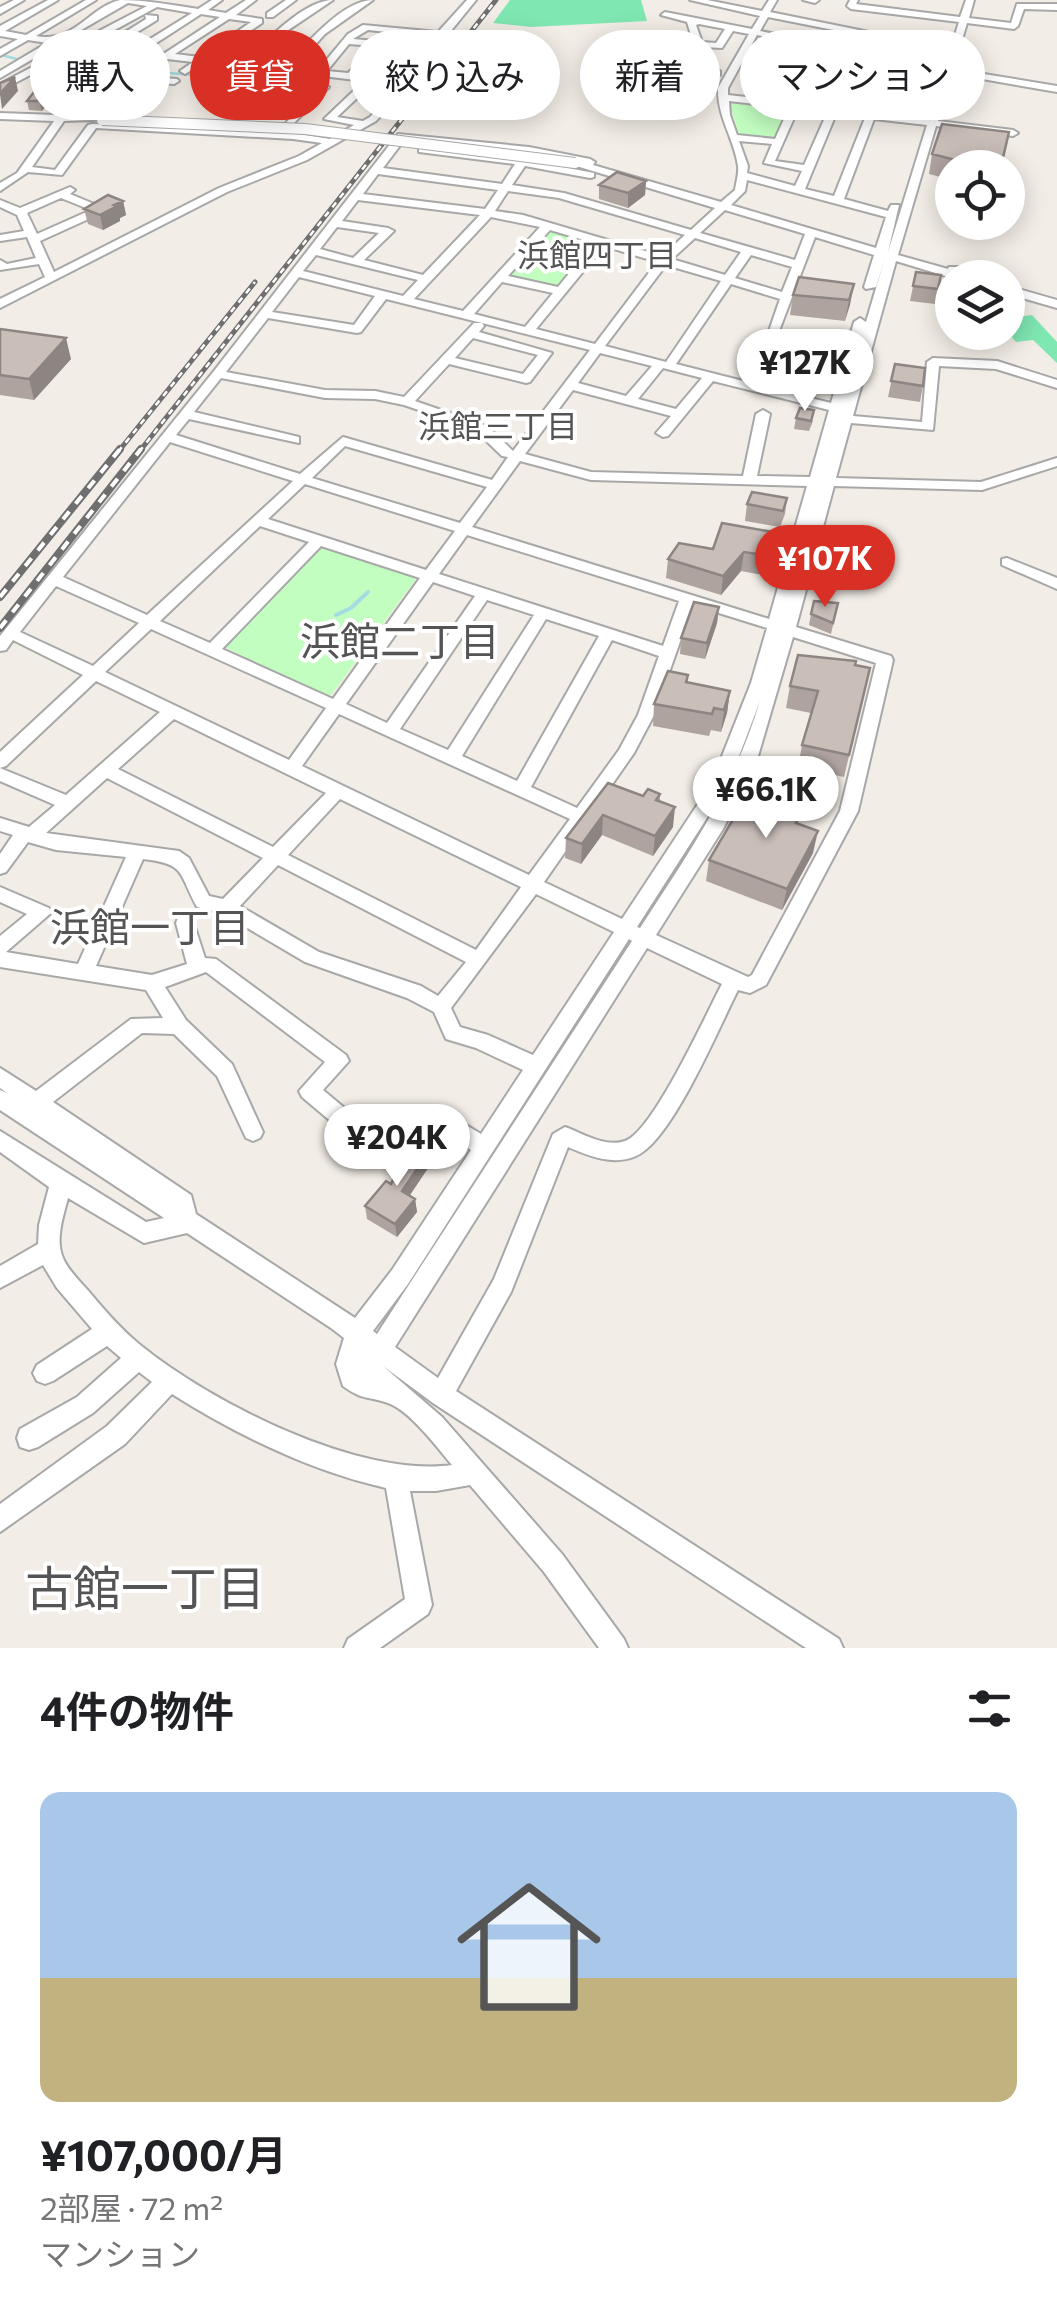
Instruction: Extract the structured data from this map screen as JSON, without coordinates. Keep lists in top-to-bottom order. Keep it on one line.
{"districts":["浜館四丁目","浜館三丁目","浜館二丁目","浜館一丁目","古館一丁目"],"page":{"chip":["購入","賃貸","絞り込み","新着","マンション"],"price":["¥127K","¥107K","¥66.1K","¥204K"],"heading":"4件の物件","list":[{"name":"¥107,000/月","note":"2部屋 · 72 m² · マンション"}]}}
